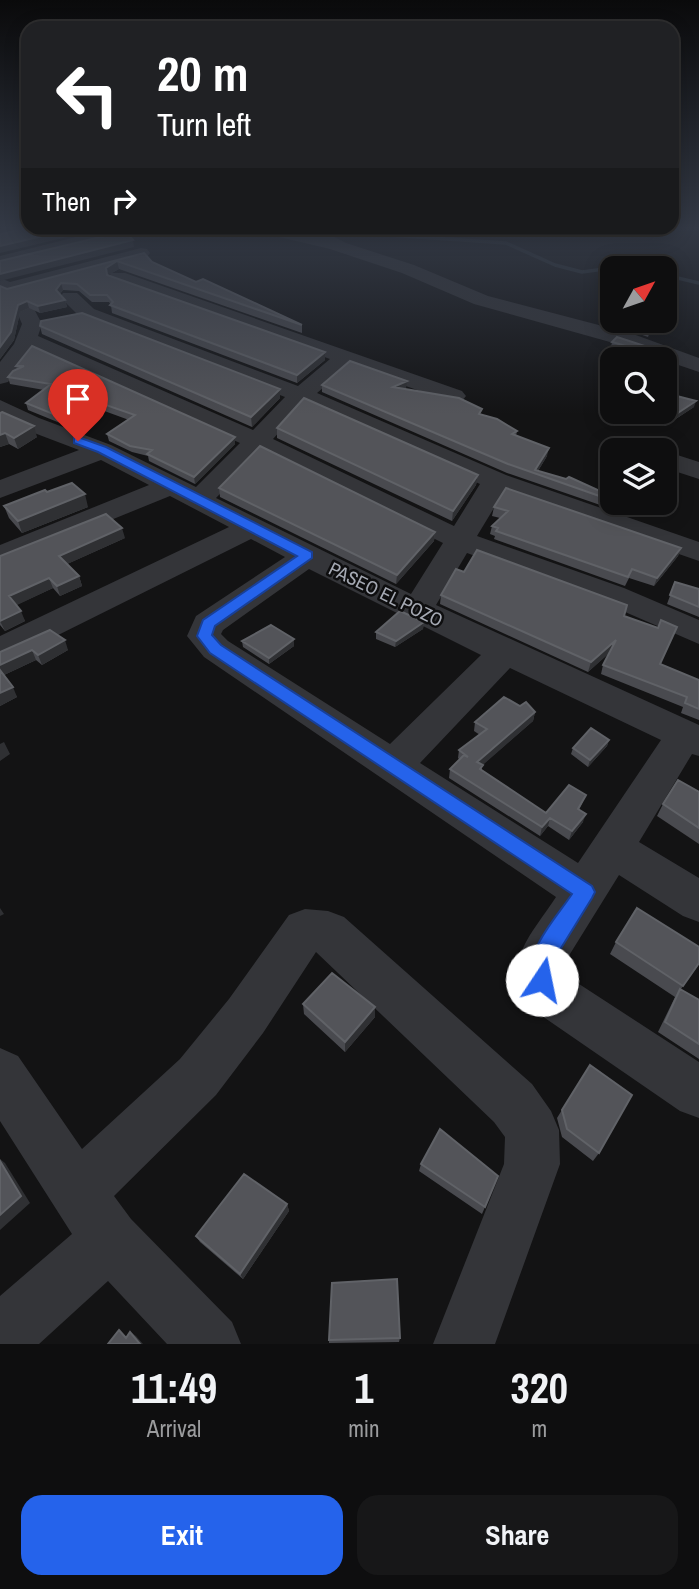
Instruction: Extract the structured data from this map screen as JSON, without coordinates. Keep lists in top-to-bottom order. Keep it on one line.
{"streets":{"street":["PASEO EL POZO"]},"north":"top right","page":{"turn":["20 m","Turn left"],"then":"Then","eta":["11:49","Arrival","1","min","320","m"],"buttons":["Exit","Share"]}}
